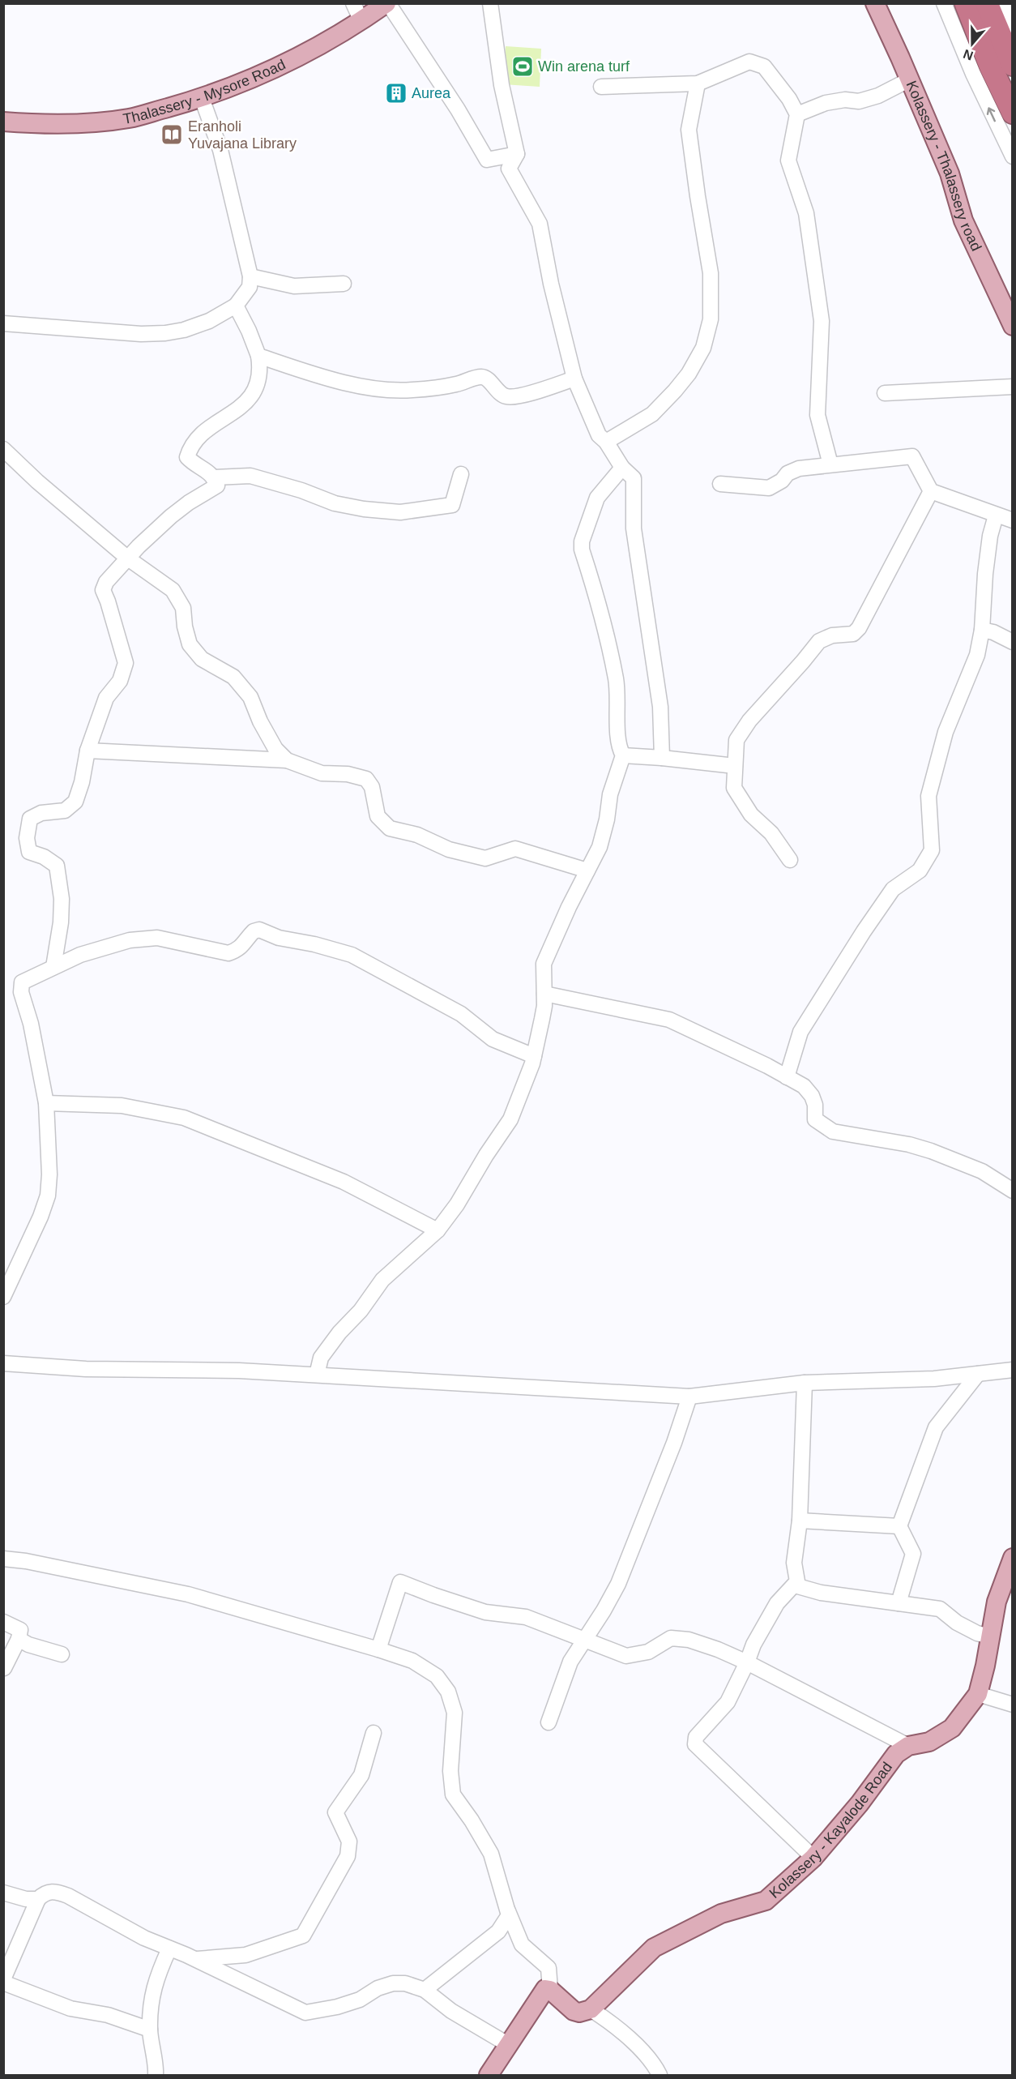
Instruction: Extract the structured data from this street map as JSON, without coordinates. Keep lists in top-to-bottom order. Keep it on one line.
{"streets":{"main road":["Thalassery - Mysore Road","Kolassery - Thalassery road","Kolassery - Kayalode Road"]},"places":{"sports":["Win arena turf"],"building":["Aurea"],"library":["Eranholi Yuvajana Library"]},"north":"bottom"}
